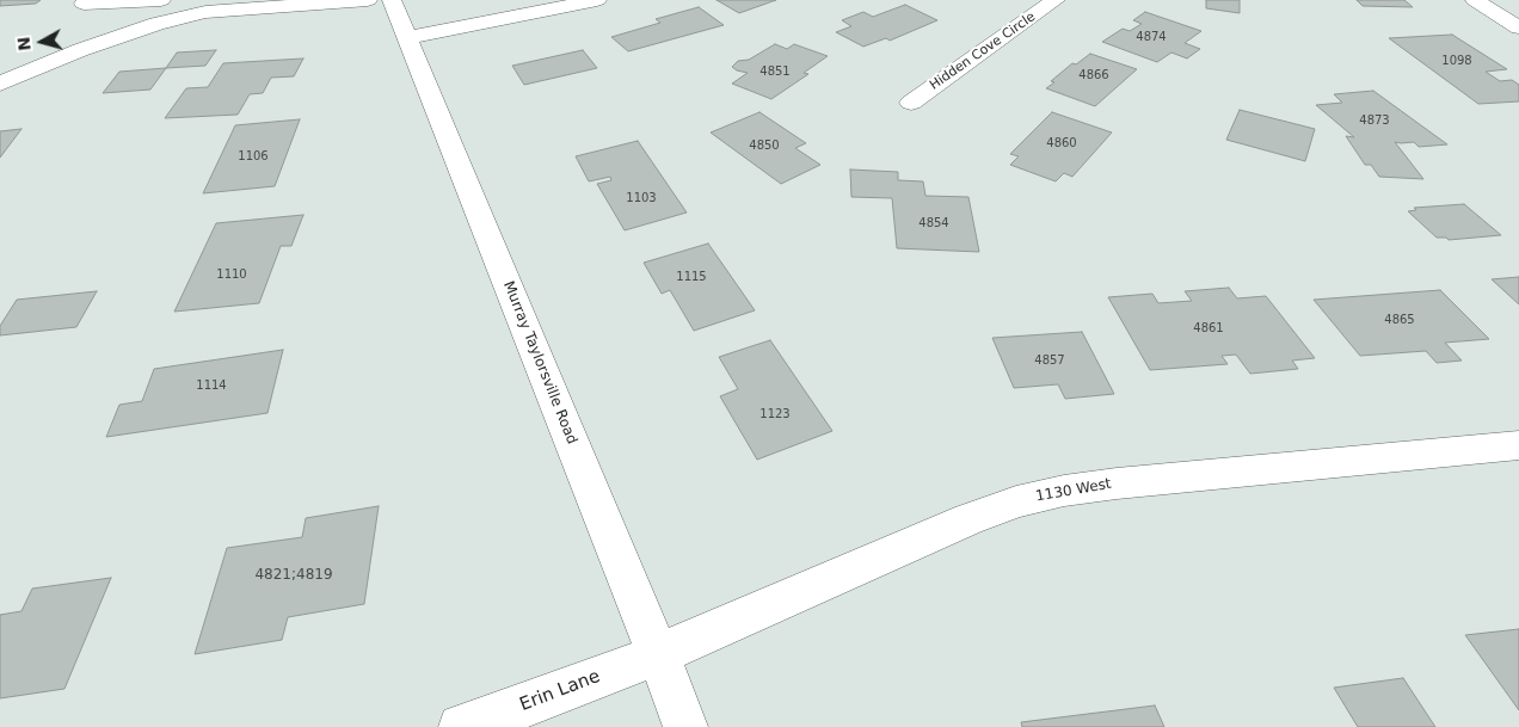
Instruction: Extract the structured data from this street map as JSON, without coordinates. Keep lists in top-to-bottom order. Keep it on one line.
{"streets":{"street":["Hidden Cove Circle","Murray Taylorsville Road","1130 West","Erin Lane"]},"crossings":[["Murray Taylorsville Road","1130 West"],["Murray Taylorsville Road","Erin Lane"],["1130 West","Erin Lane"]],"house_numbers":["4874","1098","4851","4866","4873","4860","4850","1106","1103","4854","1110","1115","4865","4861","4857","1114","1123","4821;4819"],"north":"left"}
